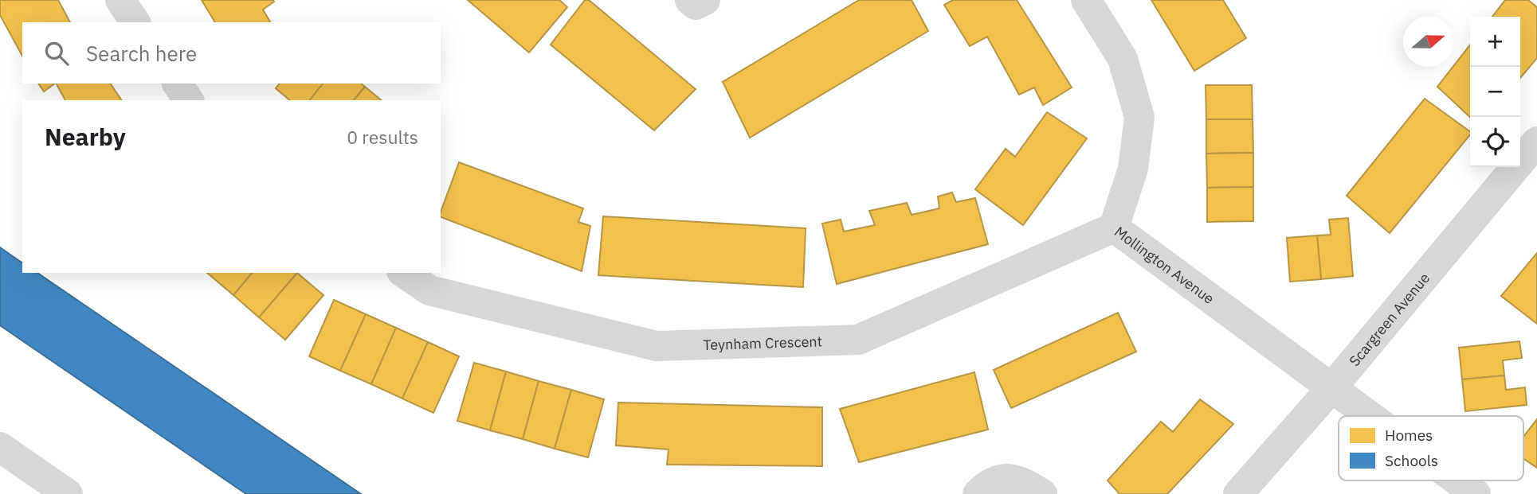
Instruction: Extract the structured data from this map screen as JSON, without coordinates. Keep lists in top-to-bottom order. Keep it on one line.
{"streets":{"street":["Mollington Avenue","Scargreen Avenue","Teynham Crescent"]},"crossings":[["Mollington Avenue","Scargreen Avenue"],["Mollington Avenue","Teynham Crescent"]],"legend":["Homes","Schools"],"north":"right","page":{"map_buttons":["+","−"],"search":"Search here","heading":["Nearby","0 results"]}}
